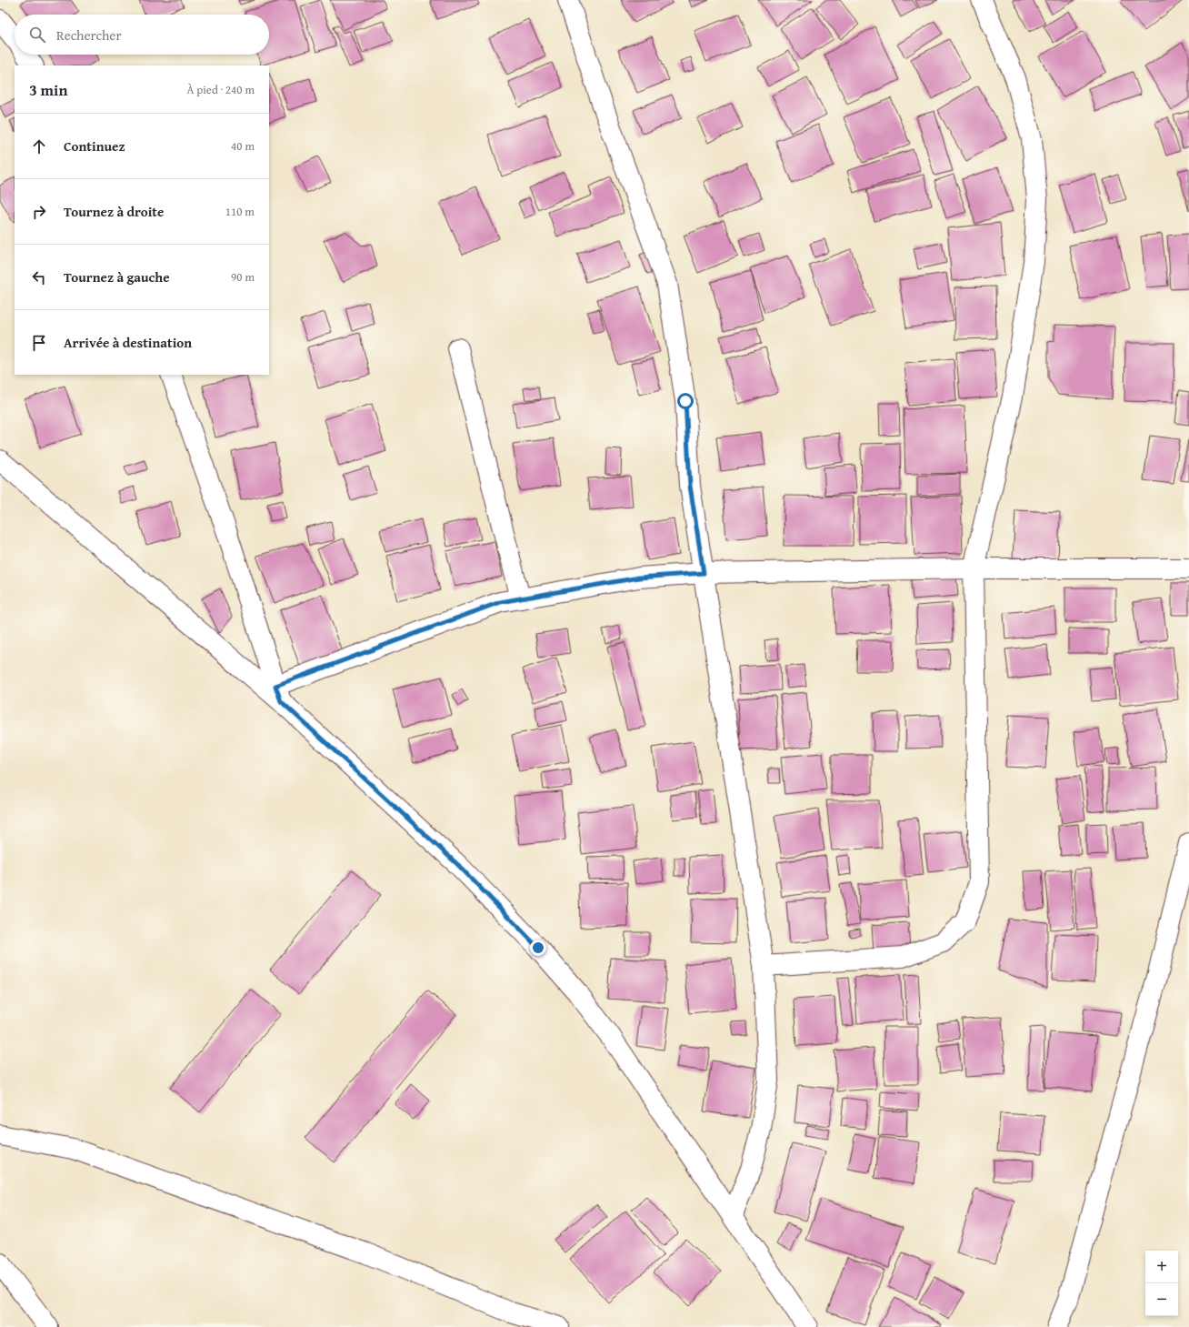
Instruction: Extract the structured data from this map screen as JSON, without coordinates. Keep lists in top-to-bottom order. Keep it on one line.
{"page":{"search":"Rechercher","heading":["3 min","À pied · 240 m"],"list":[["Continuez","40 m"],["Tournez à droite","110 m"],["Tournez à gauche","90 m"],"Arrivée à destination"],"map_buttons":["+","−"]}}
